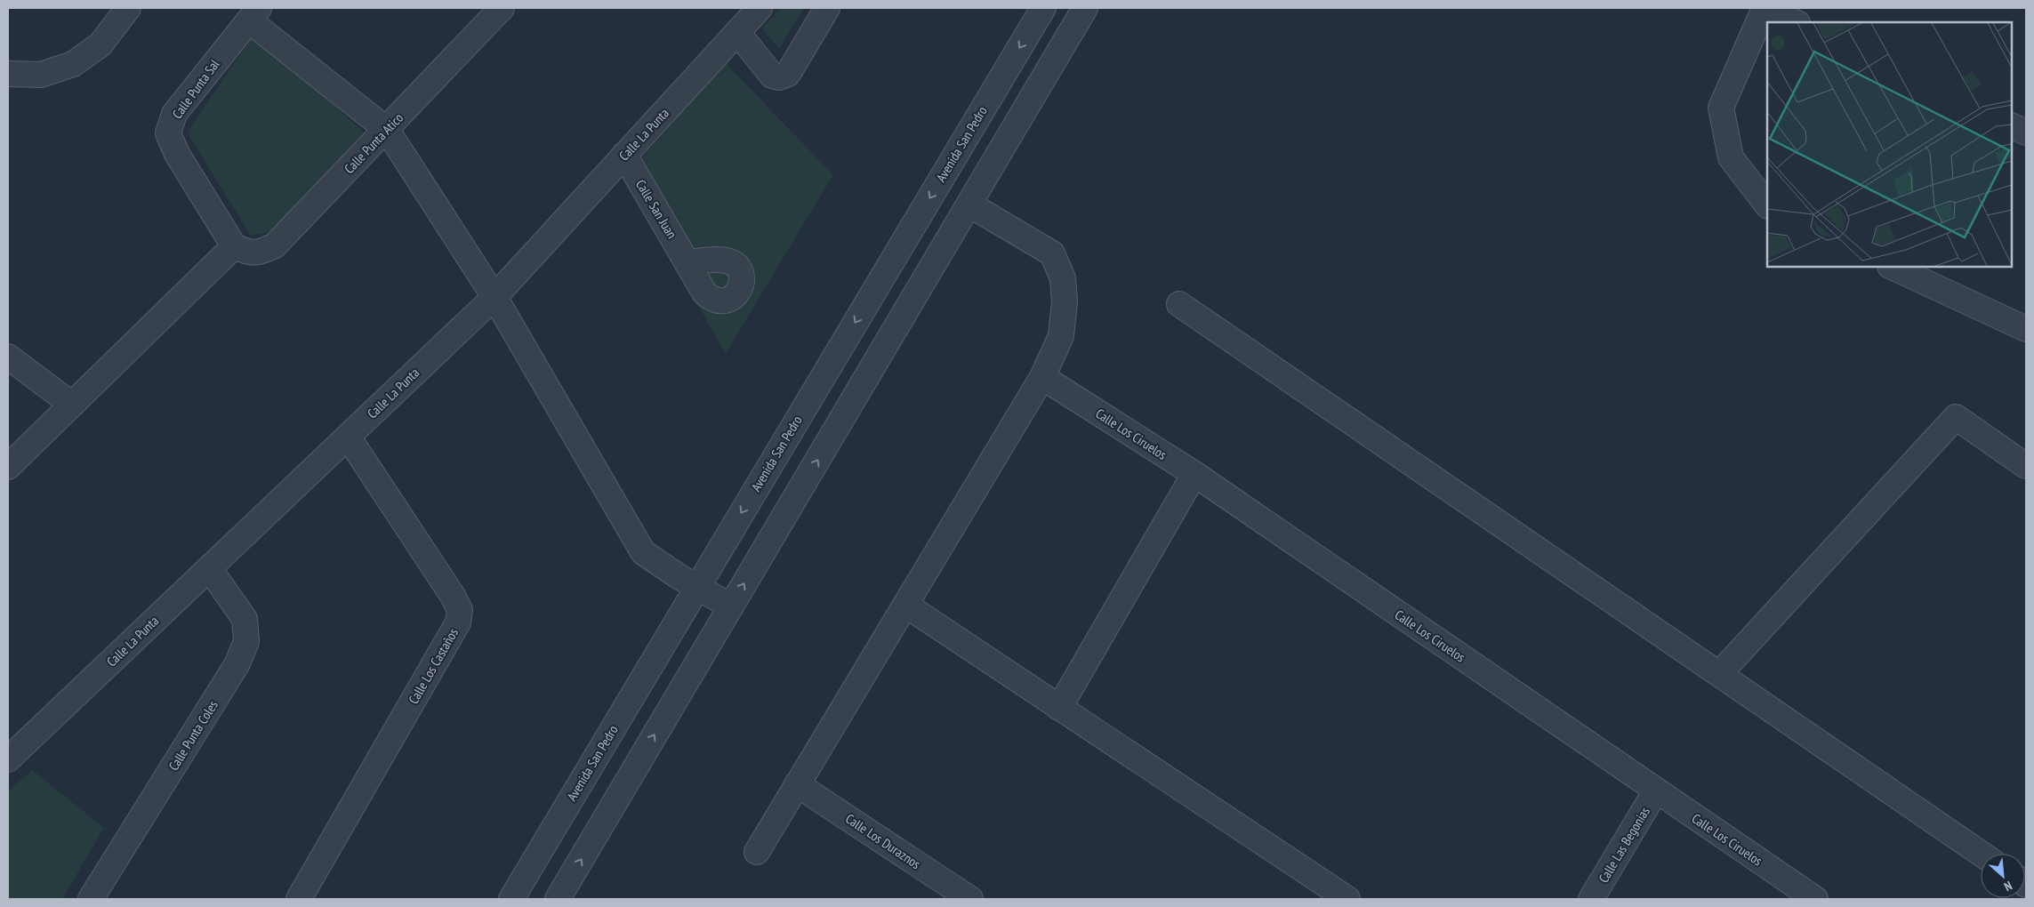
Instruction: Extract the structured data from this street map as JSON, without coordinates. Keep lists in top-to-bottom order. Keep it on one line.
{"streets":{"street":["Calle Punta Sal","Calle La Punta","Calle Punta Atico","Avenida San Pedro","Calle San Juan","Calle Los Ciruelos","Calle Los Castaños","Calle Punta Coles","Calle Los Duraznos","Calle Las Begonias"]},"crossings":[["Calle Punta Sal","Calle Punta Atico"],["Calle La Punta","Calle San Juan"],["Calle La Punta","Calle Los Castaños"],["Calle La Punta","Calle Punta Coles"],["Calle Los Ciruelos","Calle Las Begonias"]],"north":"bottom right"}
